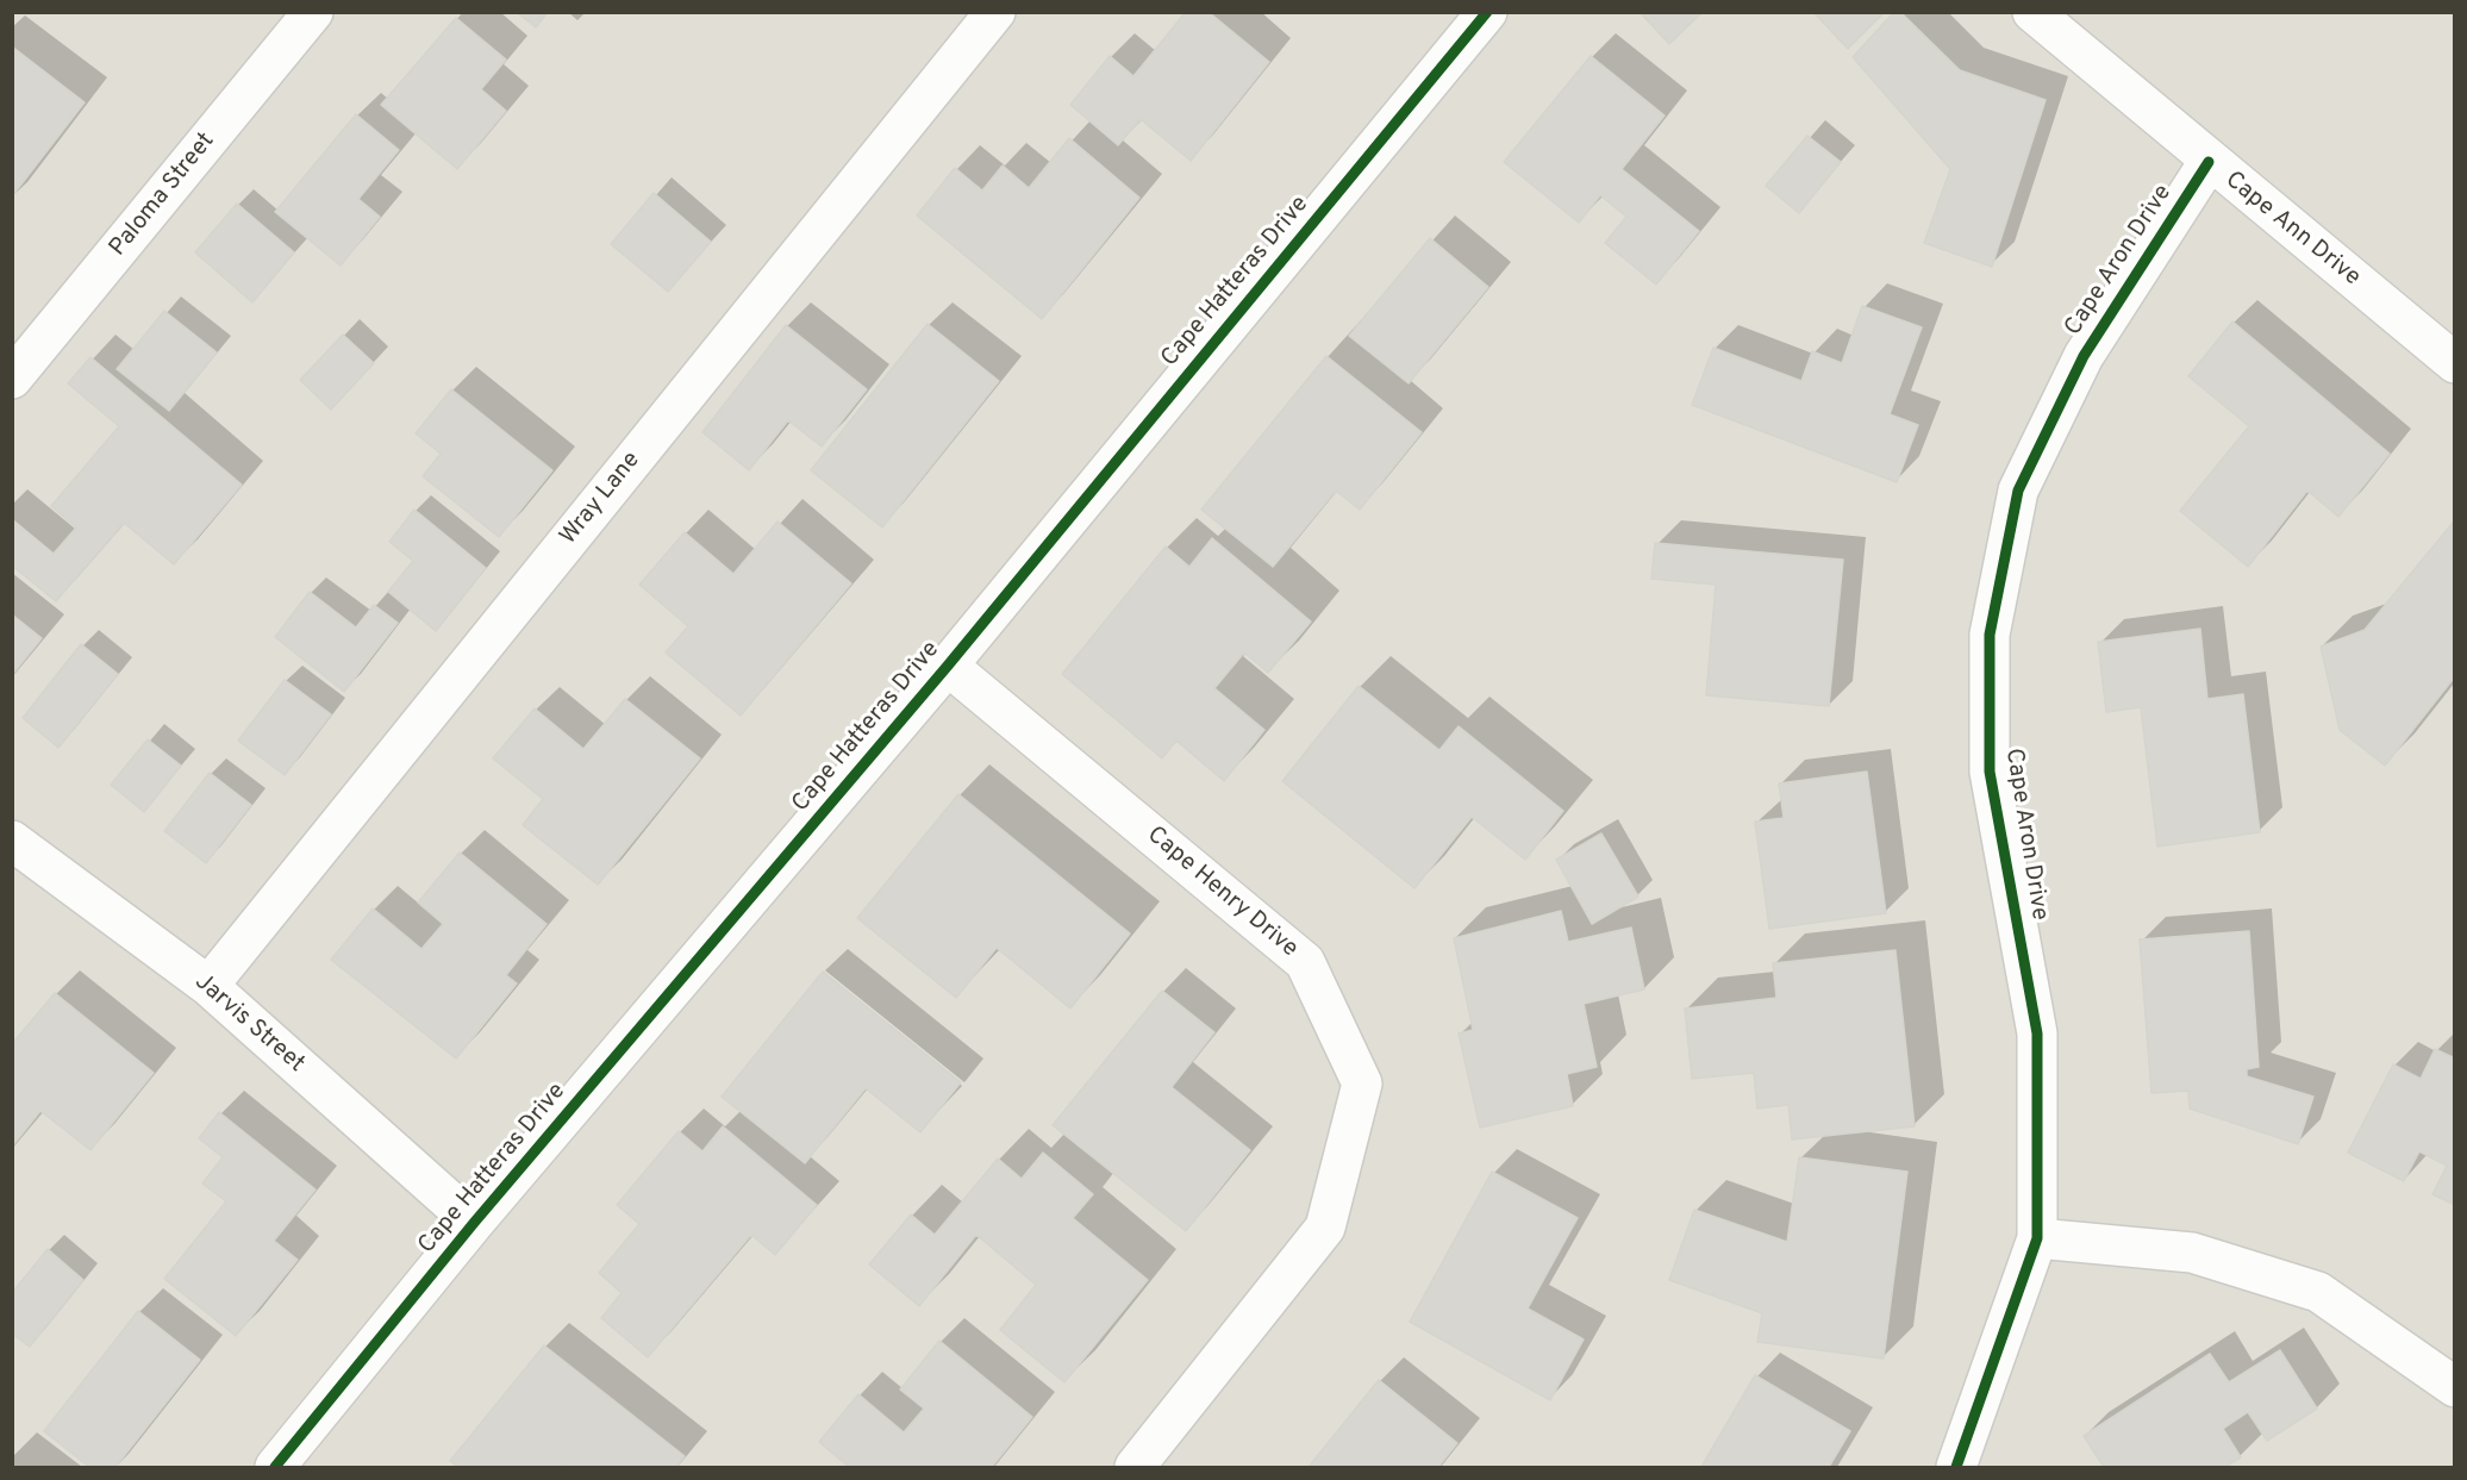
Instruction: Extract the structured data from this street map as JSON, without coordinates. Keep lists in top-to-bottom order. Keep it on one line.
{"streets":{"street":["Paloma Street","Cape Ann Drive","Cape Aron Drive","Cape Hatteras Drive","Wray Lane","Cape Henry Drive","Jarvis Street"]},"crossings":[["Cape Ann Drive","Cape Aron Drive"],["Cape Hatteras Drive","Cape Henry Drive"],["Cape Hatteras Drive","Jarvis Street"],["Wray Lane","Jarvis Street"]]}
